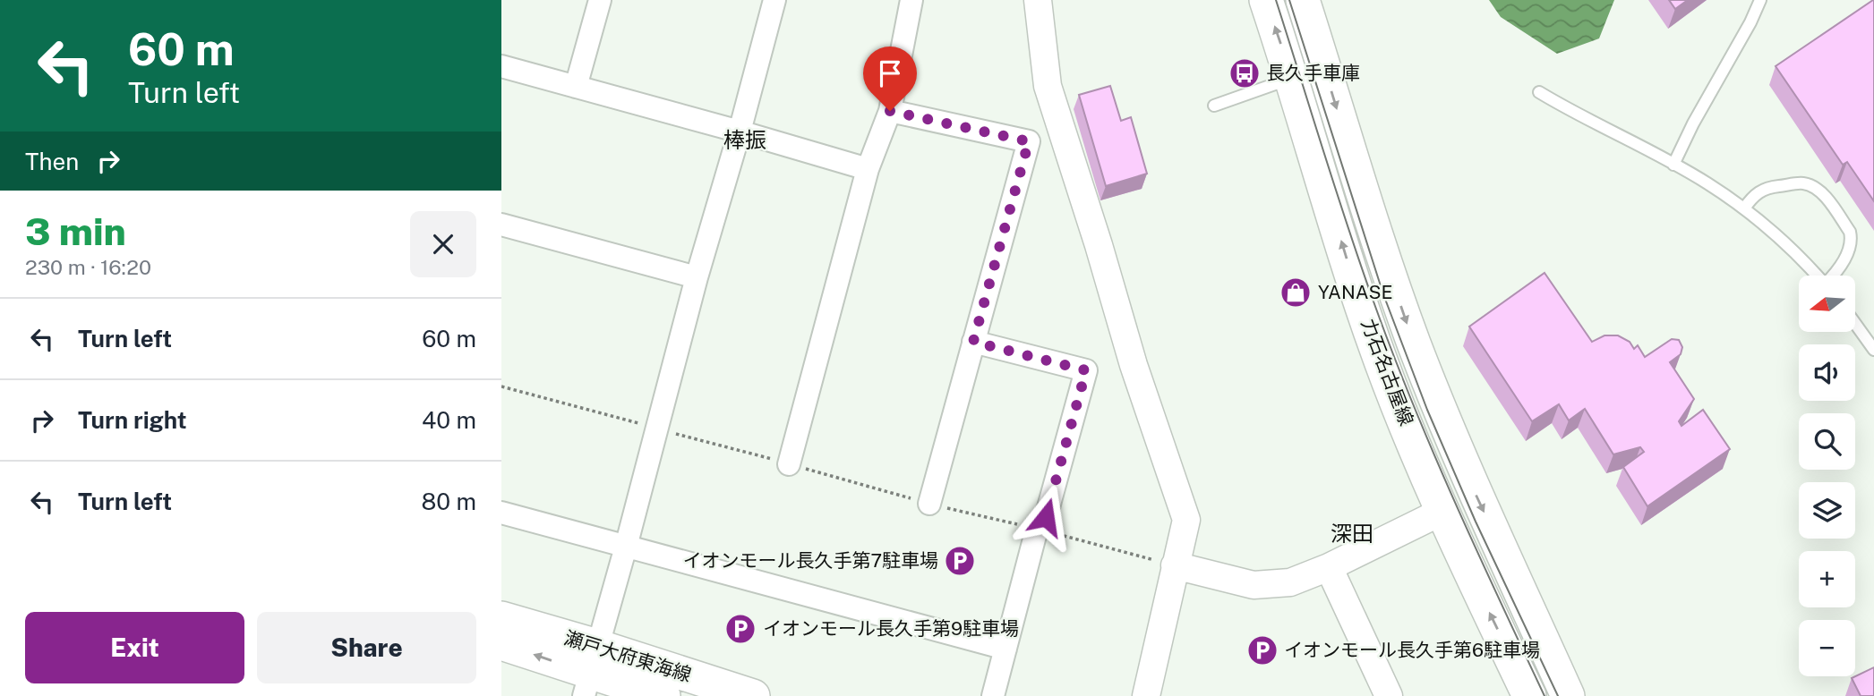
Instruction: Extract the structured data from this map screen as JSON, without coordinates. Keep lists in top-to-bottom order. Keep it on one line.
{"streets":{"main road":["力石名古屋線","瀬戸大府東海線"]},"districts":["棒振","深田"],"places":{"bus stop":["長久手車庫"],"shop":["YANASE"],"parking":["イオンモール長久手第7駐車場","イオンモール長久手第9駐車場","イオンモール長久手第6駐車場"]},"north":"left","page":{"turn":["60 m","Turn left"],"then":"Then","heading":["3 min","230 m · 16:20"],"map_buttons":["+","−"],"list":[{"name":"Turn left","value":"60 m"},{"name":"Turn right","value":"40 m"},{"name":"Turn left","value":"80 m"}],"buttons":["Exit","Share"]}}
